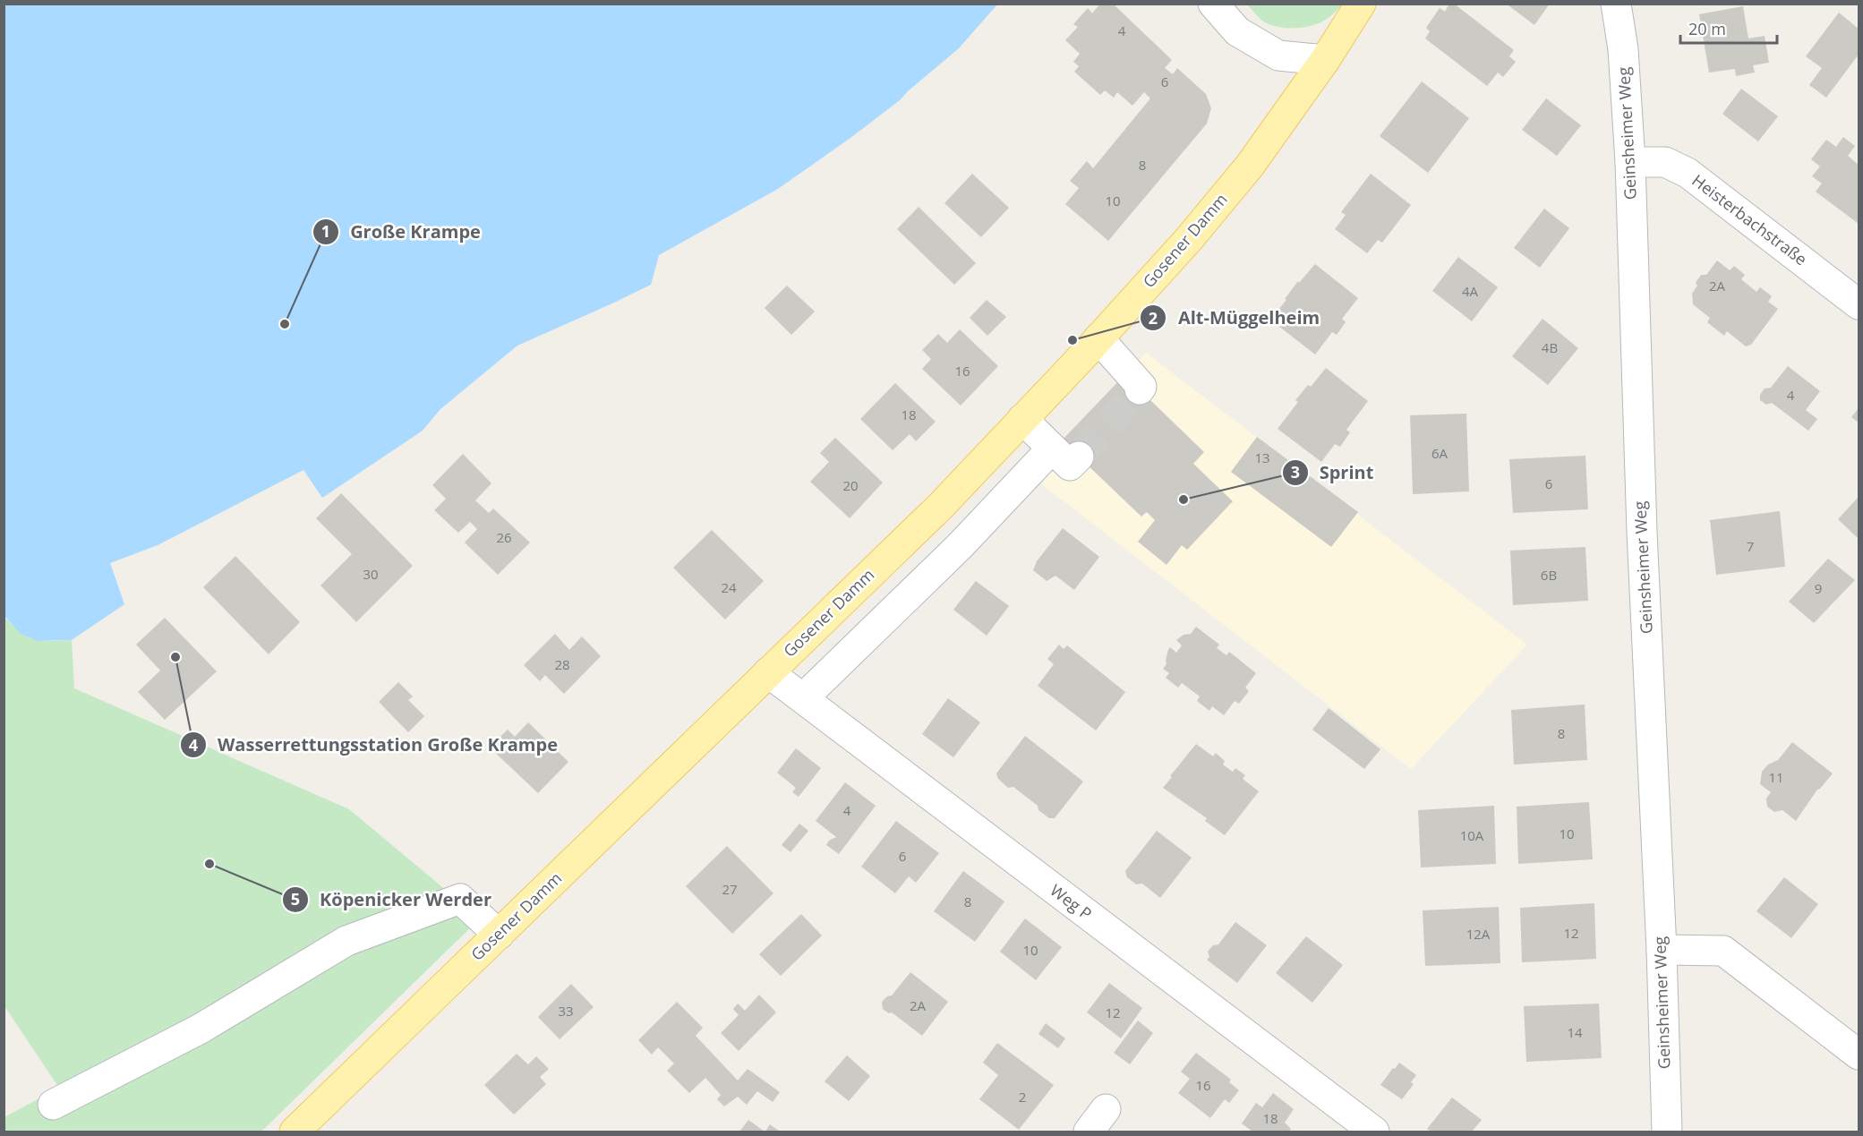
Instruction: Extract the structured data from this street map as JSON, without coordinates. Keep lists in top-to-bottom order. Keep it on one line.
{"streets":{"main road":["Gosener Damm"],"street":["Geinsheimer Weg","Heisterbachstraße","Weg P"]},"crossings":[["Geinsheimer Weg","Heisterbachstraße"],["Gosener Damm","Weg P"]],"places":["Große Krampe","Alt-Müggelheim","Sprint","Wasserrettungsstation Große Krampe","Köpenicker Werder"],"house_numbers":["4","6","8","10","2A","4A","4B","16","4","18","6A","13","6","20","26","7","30","6B","24","9","28","8","11","4","10","10A","6","27","8","12","12A","10","2A","33","12","14","16","2","18"],"scale_bar":"20 m"}
